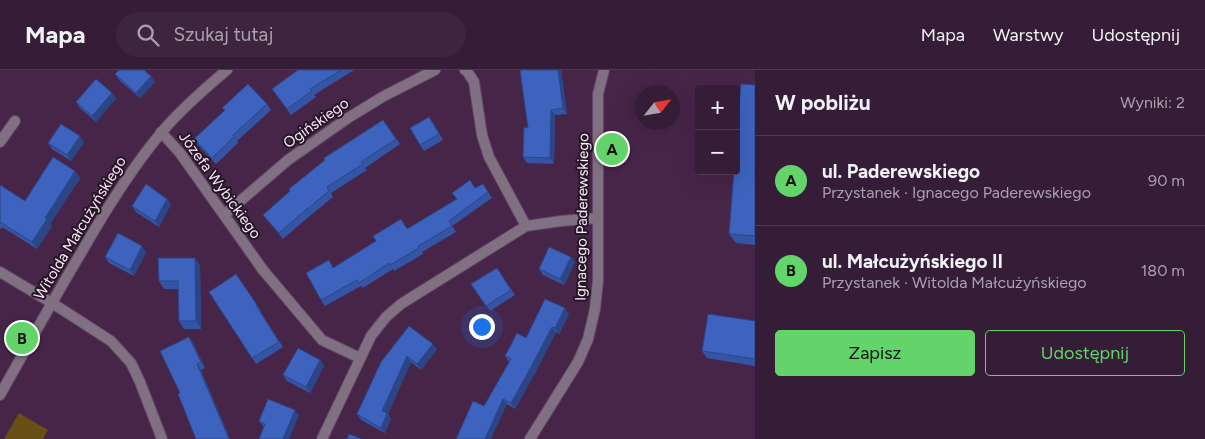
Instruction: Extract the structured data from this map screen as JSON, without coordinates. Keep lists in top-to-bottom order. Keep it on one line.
{"streets":{"street":["Ogińskiego","Józefa Wybickiego","Ignacego Paderewskiego","Witolda Małcużyńskiego"]},"crossings":[["Ogińskiego","Józefa Wybickiego"],["Józefa Wybickiego","Witolda Małcużyńskiego"]],"north":"top right","page":{"header":"Mapa","search":"Szukaj tutaj","nav":["Mapa","Warstwy","Udostępnij"],"heading":["W pobliżu","Wyniki: 2"],"map_buttons":["+","−"],"pins":["A","B"],"list":[{"mark":"A","name":"ul. Paderewskiego","note":"Przystanek · Ignacego Paderewskiego","value":"90 m"},{"mark":"B","name":"ul. Małcużyńskiego II","note":"Przystanek · Witolda Małcużyńskiego","value":"180 m"}],"buttons":["Zapisz","Udostępnij"]}}
